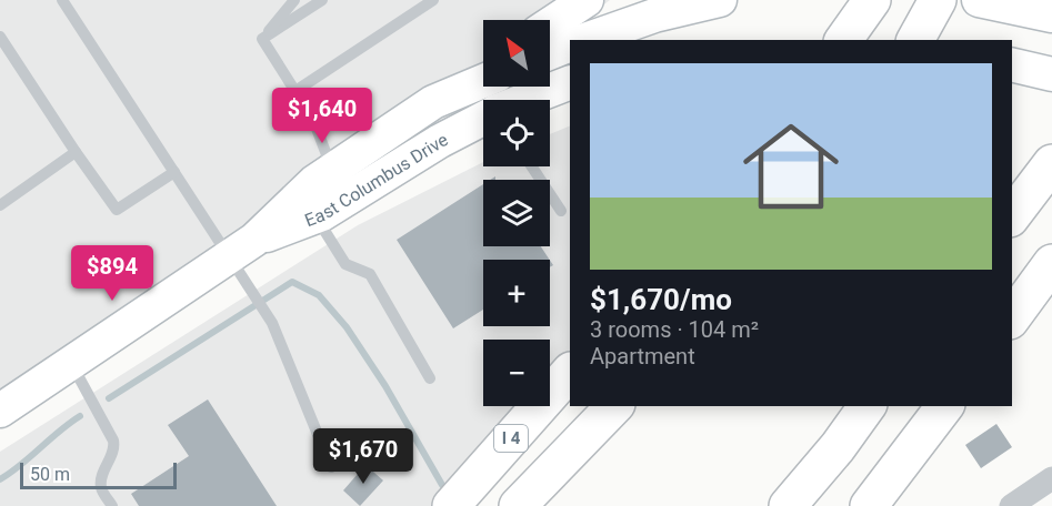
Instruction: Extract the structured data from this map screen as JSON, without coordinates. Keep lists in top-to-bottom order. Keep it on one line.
{"streets":{"highway":["I 4"],"main road":["East Columbus Drive"]},"scale_bar":"50 m","north":"top left","page":{"map_buttons":["+","−"],"list":[{"name":"$1,670/mo","note":"3 rooms · 104 m² · Apartment"}],"price":["$1,640","$894","$1,670"],"scale":"50 m"}}
